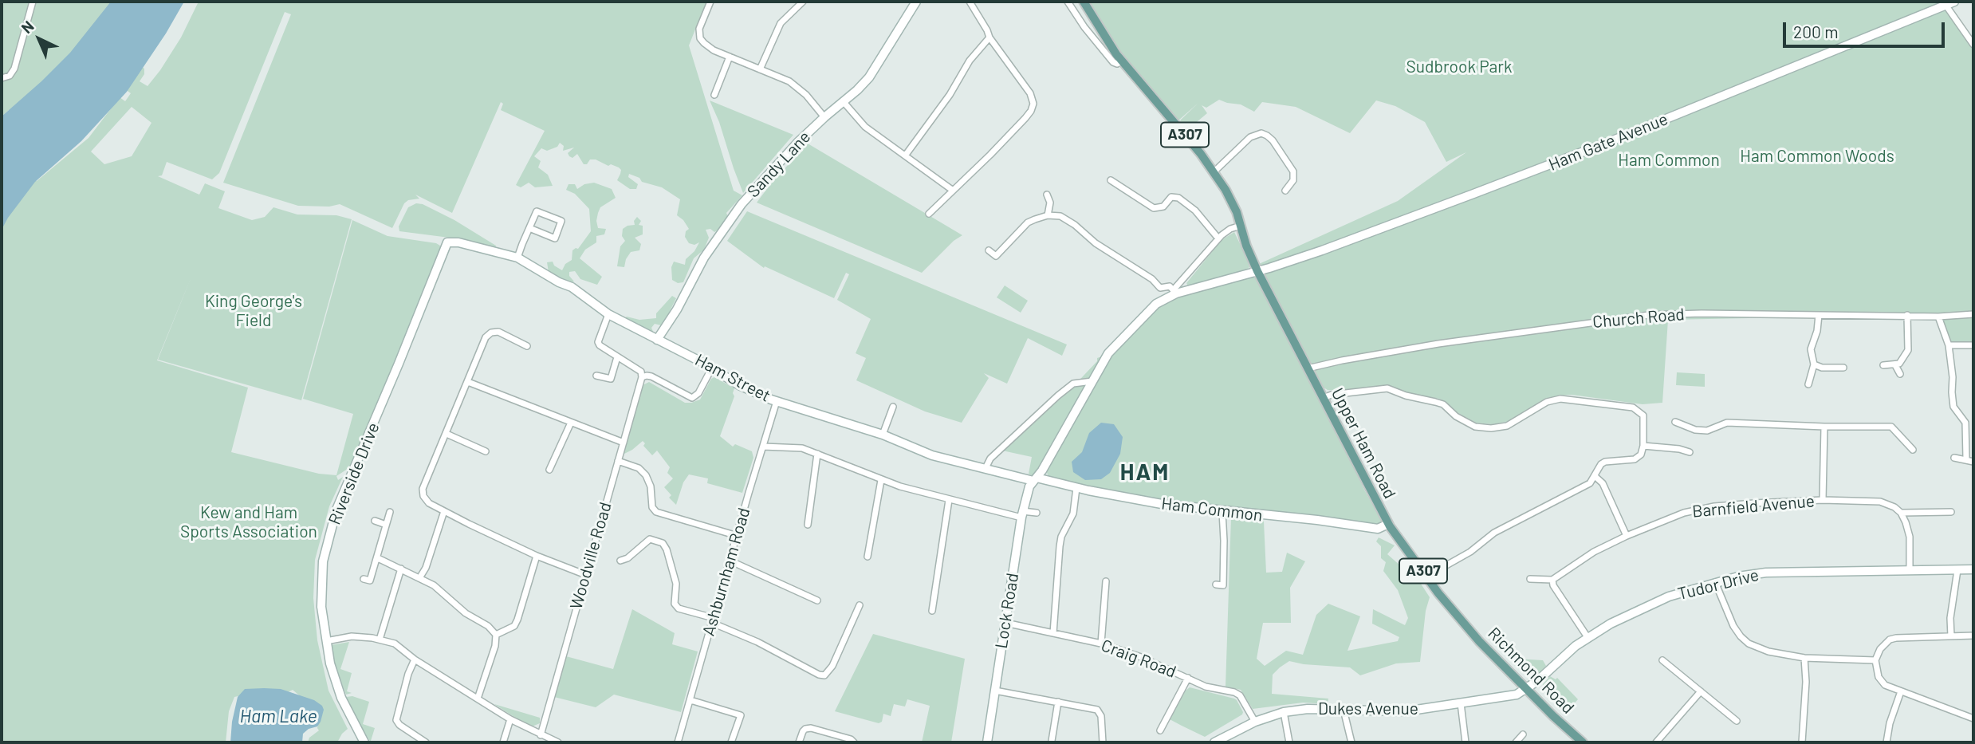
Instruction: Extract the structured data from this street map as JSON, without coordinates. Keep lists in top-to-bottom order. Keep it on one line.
{"streets":{"main road":["A307","Upper Ham Road","Richmond Road"],"street":["Ham Gate Avenue","Sandy Lane","Church Road","Ham Street","Riverside Drive","Barnfield Avenue","Ham Common","Woodville Road","Ashburnham Road","Tudor Drive","Lock Road","Craig Road","Dukes Avenue"]},"crossings":[["A307","Ham Gate Avenue"],["A307","Upper Ham Road"],["Ham Gate Avenue","Upper Ham Road"],["Sandy Lane","Ham Street"],["Church Road","Upper Ham Road"],["Ham Street","Riverside Drive"],["Ham Street","Ham Common"],["Ham Street","Ashburnham Road"],["Ham Street","Lock Road"],["Upper Ham Road","Ham Common"],["Upper Ham Road","Richmond Road"],["Ham Common","Lock Road"],["Tudor Drive","Richmond Road"],["Tudor Drive","Dukes Avenue"],["Lock Road","Craig Road"],["Craig Road","Dukes Avenue"],["Richmond Road","Dukes Avenue"]],"districts":["HAM"],"water":["Ham Lake"],"parks":["Sudbrook Park","Ham Common Woods","Ham Common","King George's Field","Kew and Ham Sports Association"],"scale_bar":"200 m","north":"top left"}
